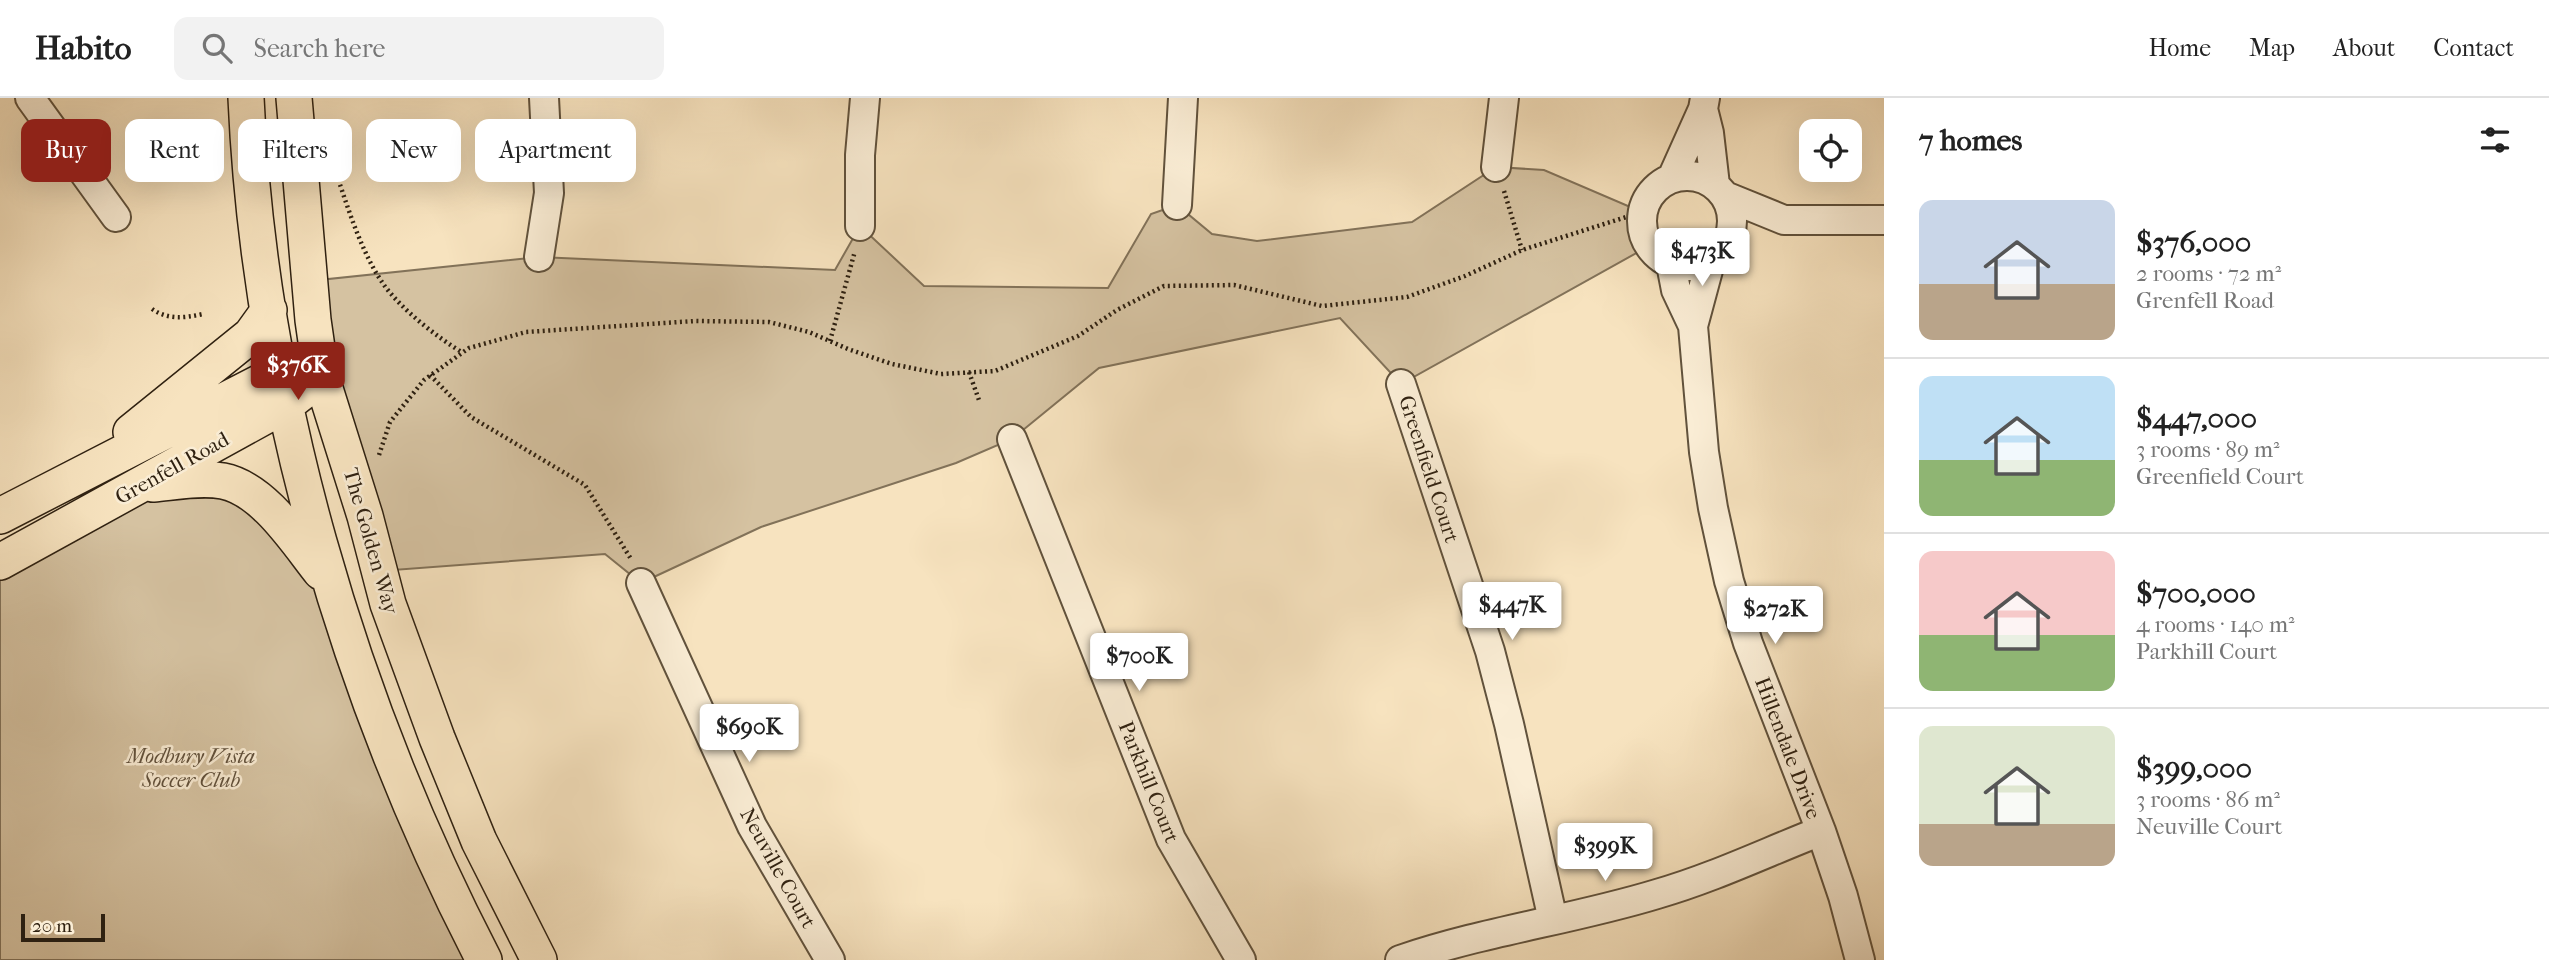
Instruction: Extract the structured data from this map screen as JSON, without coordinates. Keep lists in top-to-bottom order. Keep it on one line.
{"streets":{"main road":["Grenfell Road","The Golden Way"],"street":["Greenfield Court","Hillendale Drive","Parkhill Court","Neuville Court"]},"parks":["Modbury Vista Soccer Club"],"scale_bar":"20 m","page":{"header":"Habito","search":"Search here","nav":["Home","Map","About","Contact"],"heading":"7 homes","chip":["Buy","Rent","Filters","New","Apartment"],"list":[{"name":"$376,000","note":"2 rooms · 72 m² · Grenfell Road"},{"name":"$447,000","note":"3 rooms · 89 m² · Greenfield Court"},{"name":"$700,000","note":"4 rooms · 140 m² · Parkhill Court"},{"name":"$399,000","note":"3 rooms · 86 m² · Neuville Court"}],"price":["$473K","$376K","$447K","$272K","$700K","$690K","$399K"],"scale":"20 m"}}
